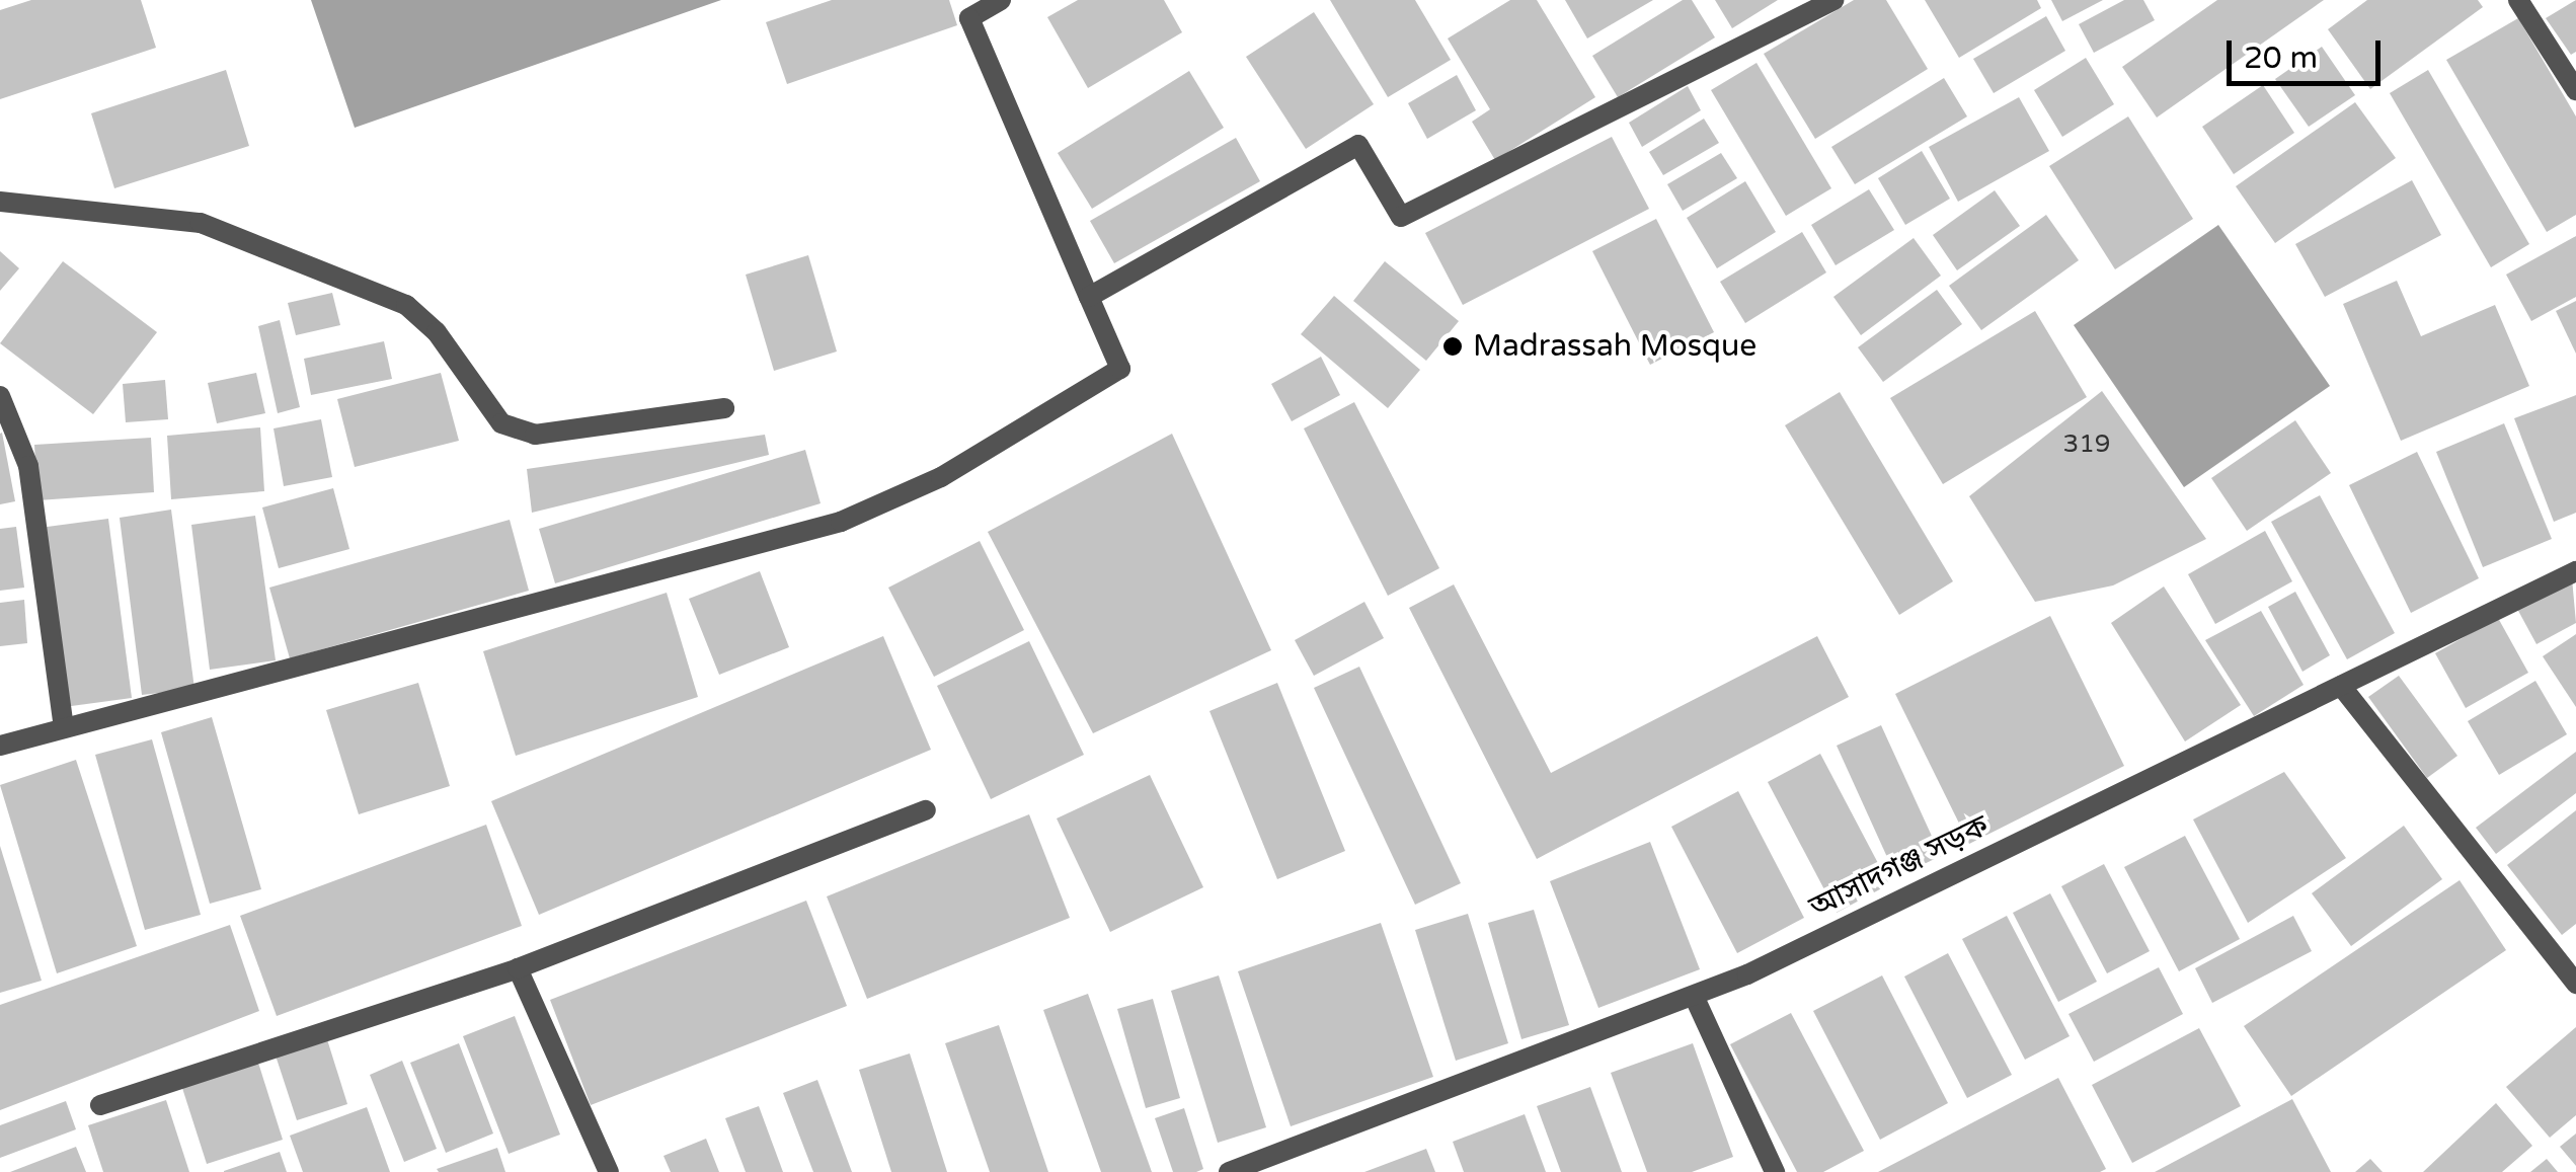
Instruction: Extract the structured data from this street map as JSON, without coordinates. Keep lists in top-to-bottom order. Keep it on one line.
{"streets":{"street":["আসাদগঞ্জ সড়ক"]},"places":["Madrassah Mosque"],"house_numbers":["319"],"scale_bar":"20 m"}
